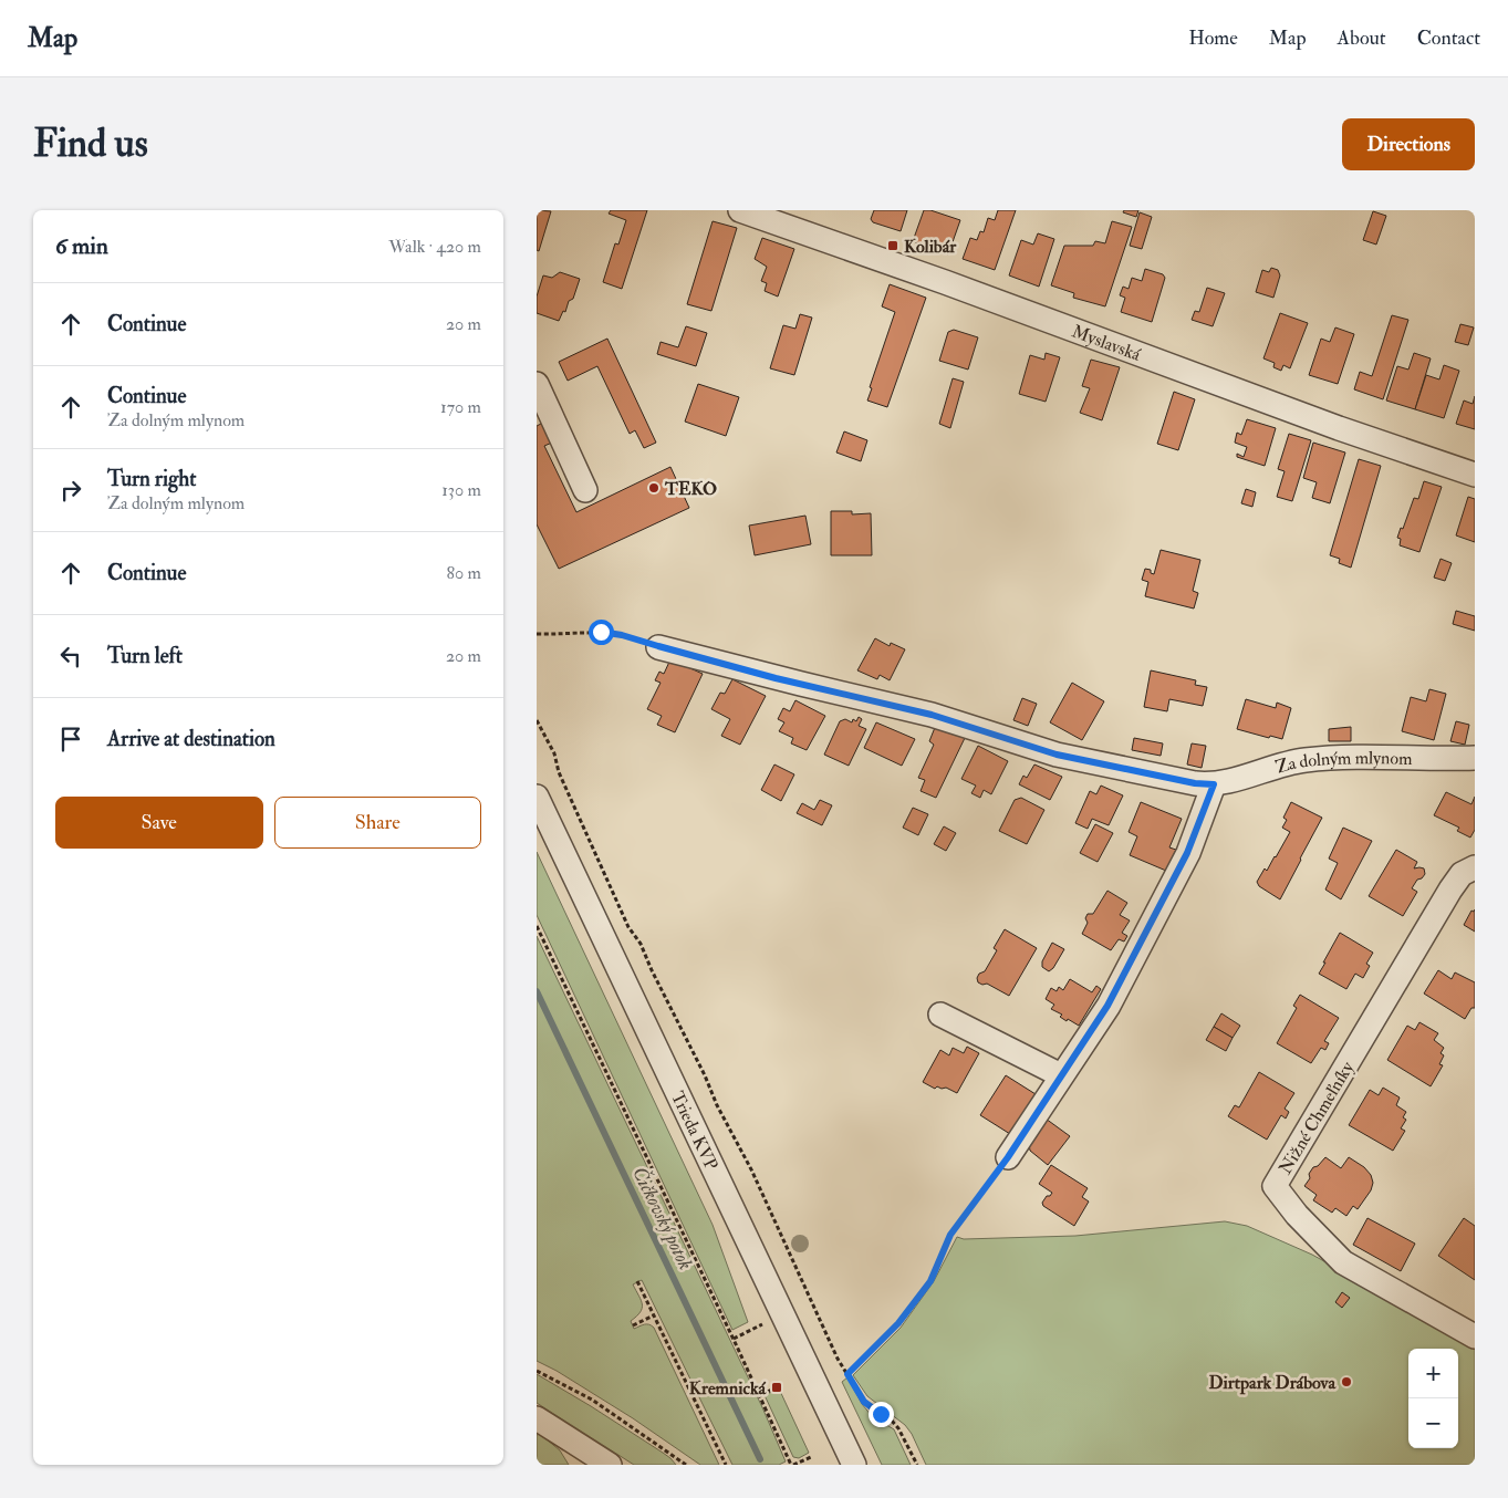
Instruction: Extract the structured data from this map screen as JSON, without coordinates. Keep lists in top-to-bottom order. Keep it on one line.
{"streets":{"street":["Myslavská","Za dolným mlynom","Nižné Chmeľníky","Trieda KVP"]},"water":["Čičkovský potok"],"places":{"transit":["Kolibár","Kremnická"],"other":["TEKO","Dirtpark Drábova"]},"page":{"header":"Map","nav":["Home","Map","About","Contact"],"buttons":["Directions",["Save","Share"]],"title":"Find us","heading":["6 min","Walk · 420 m"],"list":[["Continue","20 m"],["Continue","Za dolným mlynom","170 m"],["Turn right","Za dolným mlynom","130 m"],["Continue","80 m"],["Turn left","20 m"],"Arrive at destination"],"map_buttons":["+","−"]}}
